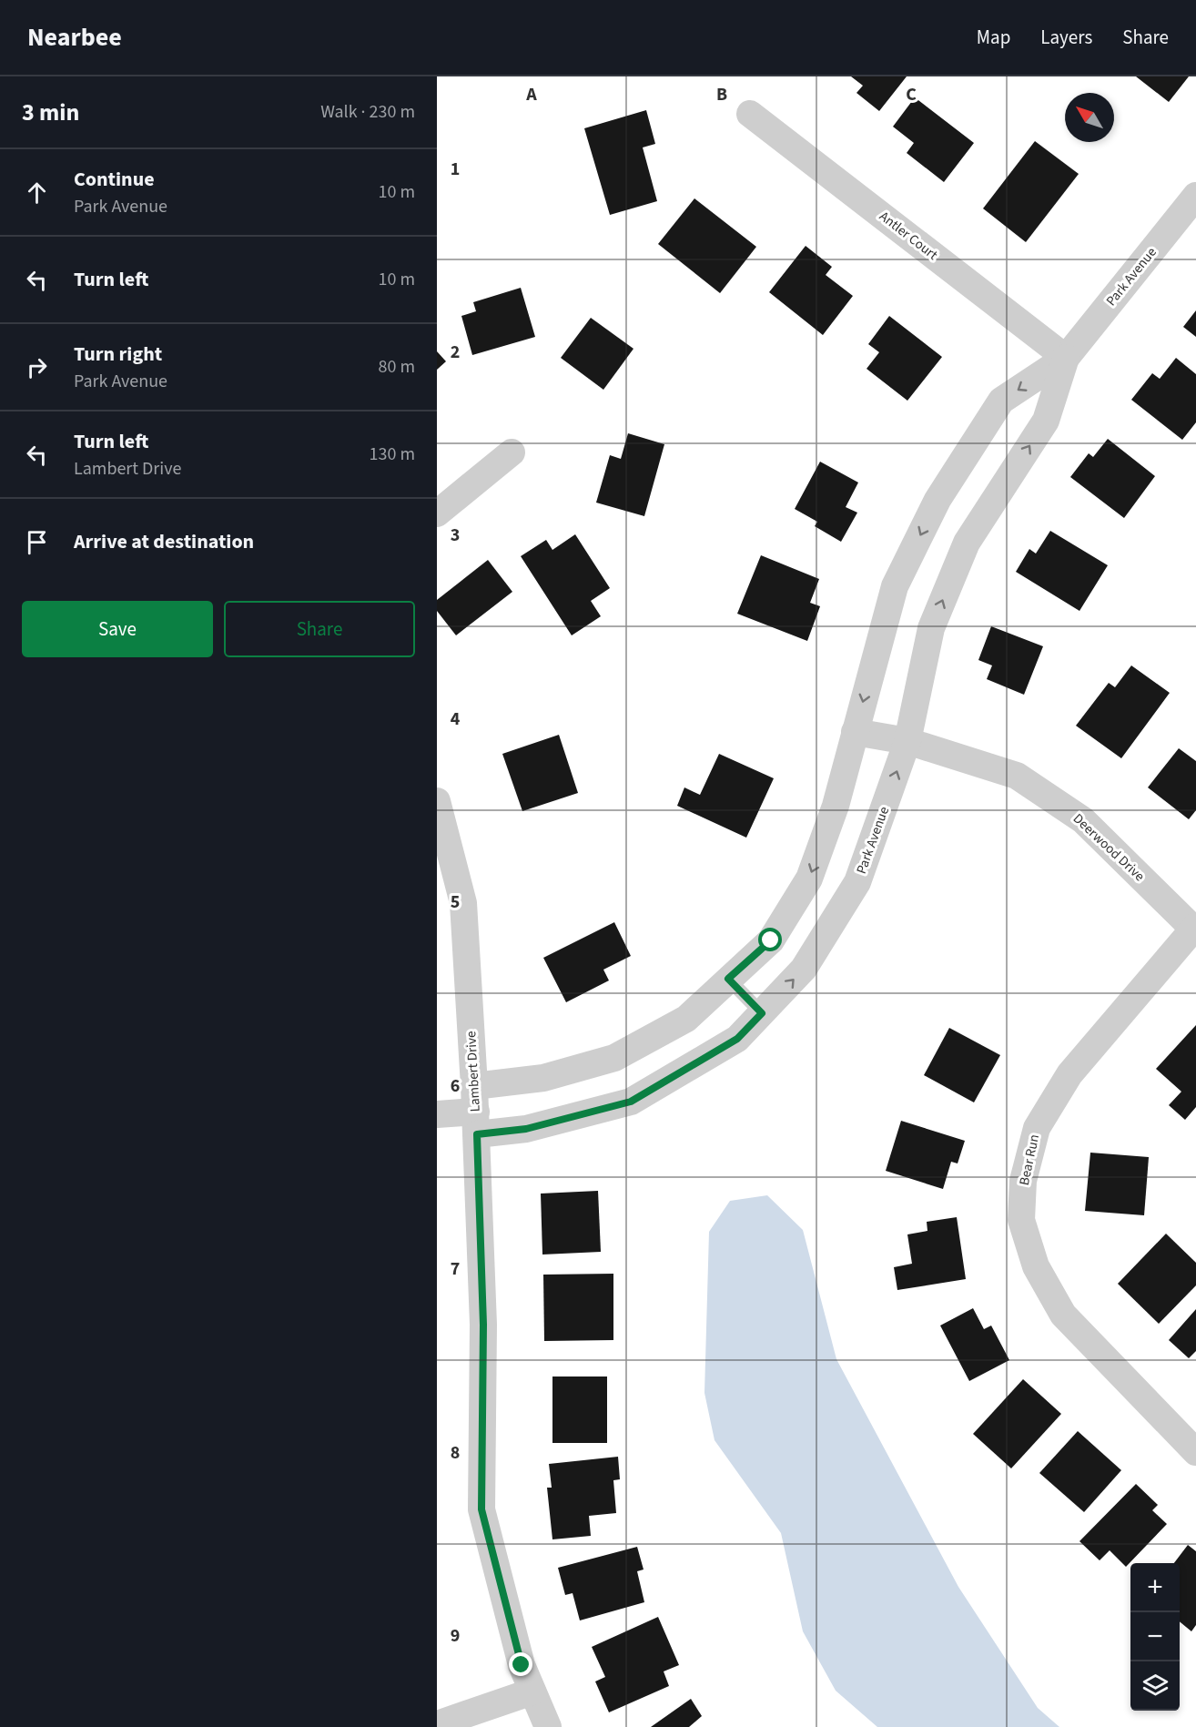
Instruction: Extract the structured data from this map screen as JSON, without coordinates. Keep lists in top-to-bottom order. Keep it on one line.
{"streets":{"street":["Antler Court","Park Avenue","Deerwood Drive","Lambert Drive","Bear Run"]},"crossings":[["Antler Court","Park Avenue"],["Park Avenue","Deerwood Drive"],["Park Avenue","Lambert Drive"],["Deerwood Drive","Bear Run"]],"north":"top left","page":{"header":"Nearbee","nav":["Map","Layers","Share"],"heading":["3 min","Walk · 230 m"],"list":[["Continue","Park Avenue","10 m"],["Turn left","10 m"],["Turn right","Park Avenue","80 m"],["Turn left","Lambert Drive","130 m"],"Arrive at destination"],"buttons":["Save","Share"],"map_buttons":["+","−"]},"grid":{"columns":["A","B","C"],"rows":["1","2","3","4","5","6","7","8","9"]}}
